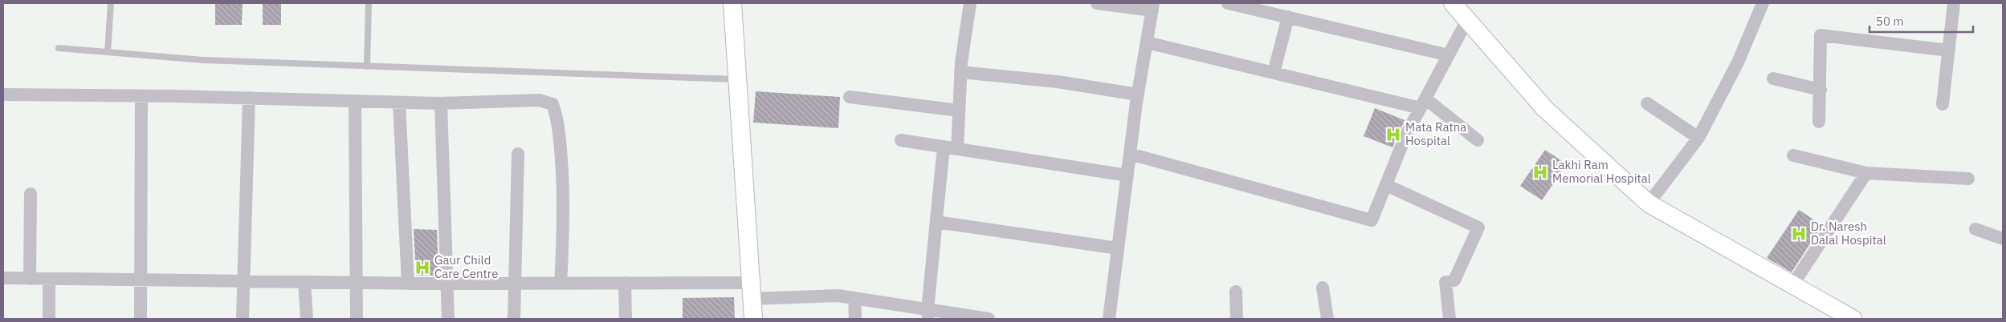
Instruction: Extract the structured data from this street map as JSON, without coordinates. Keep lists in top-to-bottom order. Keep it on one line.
{"places":{"hospital":["Mata Ratna Hospital","Lakhi Ram Memorial Hospital","Dr. Naresh Dalal Hospital","Gaur Child Care Centre"]},"scale_bar":"50 m"}
